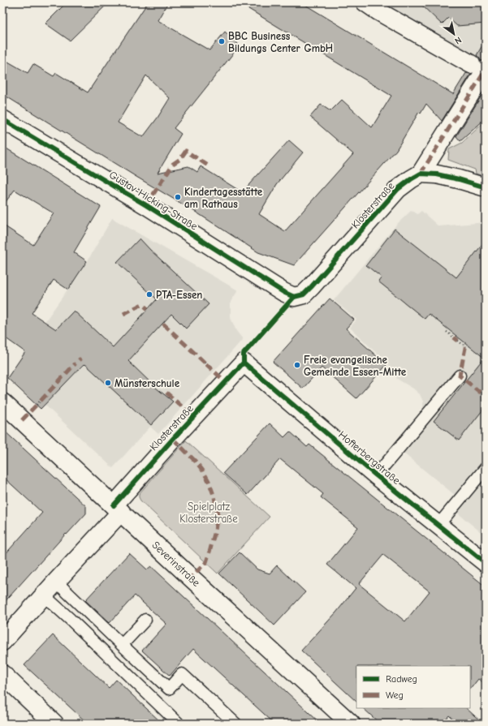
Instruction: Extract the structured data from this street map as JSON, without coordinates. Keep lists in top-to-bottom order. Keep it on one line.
{"streets":{"street":["Gustav-Hicking-Straße","Klosterstraße","Hofterbergstraße","Severinstraße"]},"crossings":[["Gustav-Hicking-Straße","Klosterstraße"],["Klosterstraße","Hofterbergstraße"],["Klosterstraße","Severinstraße"]],"parks":["Spielplatz Klosterstraße"],"places":["BBC Business Bildungs Center GmbH","Kindertagesstätte am Rathaus","PTA-Essen","Freie evangelische Gemeinde Essen-Mitte","Münsterschule"],"legend":["Radweg","Weg"],"north":"bottom right"}
